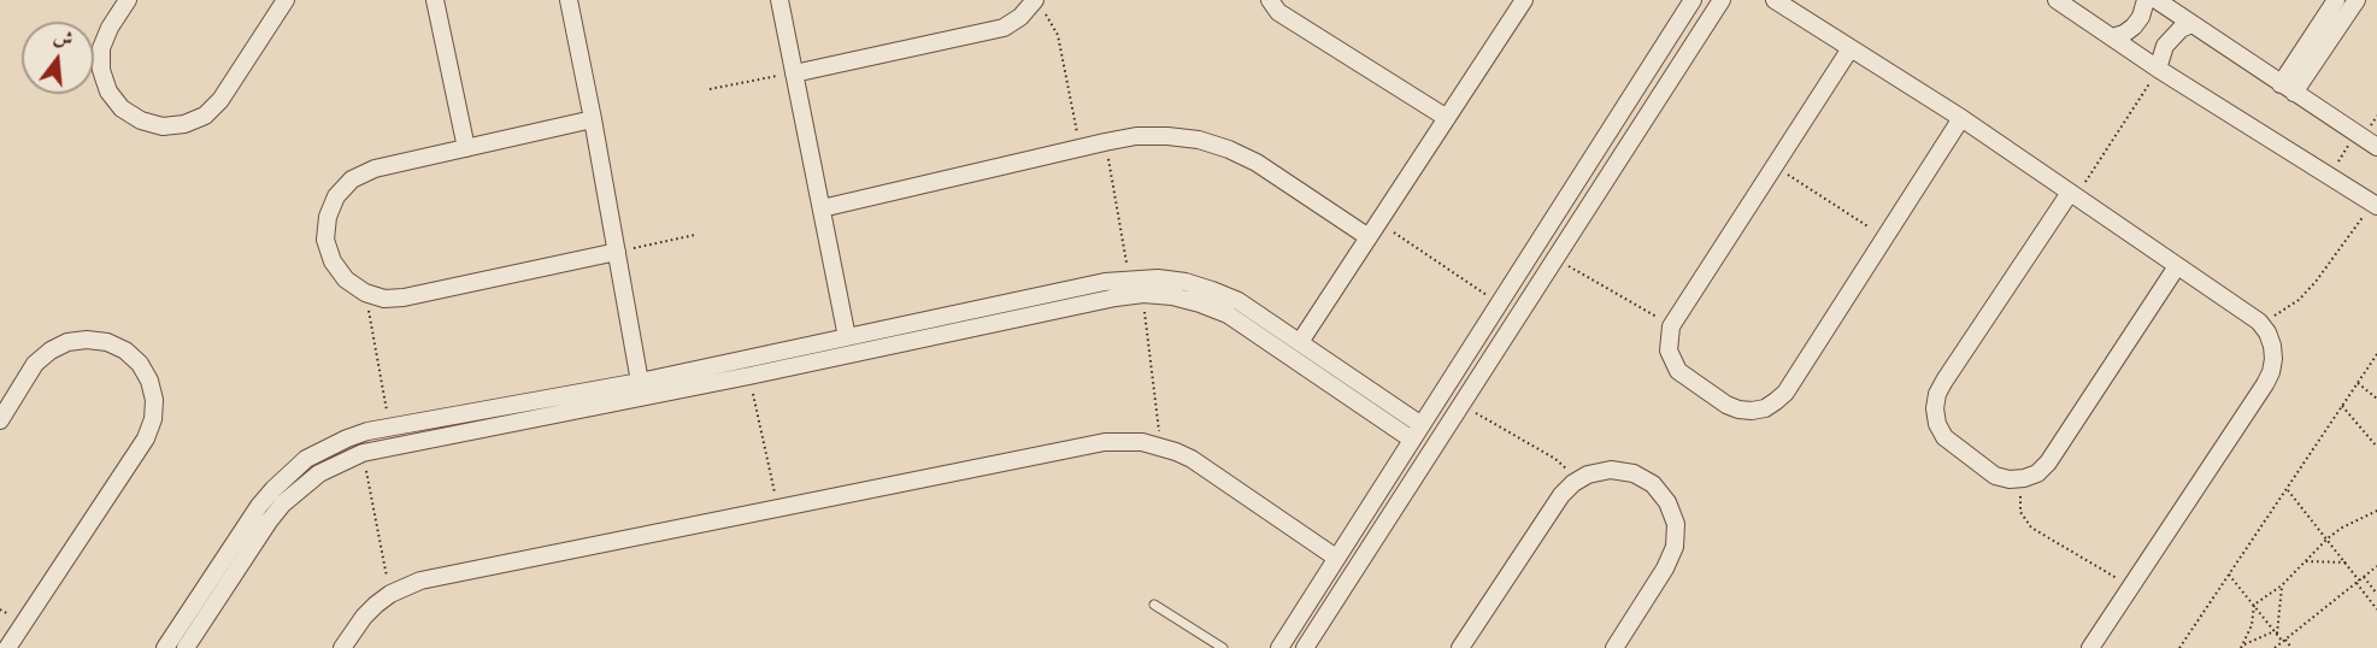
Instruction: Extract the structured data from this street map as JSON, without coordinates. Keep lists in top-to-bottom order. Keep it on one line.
{"north":"top"}
